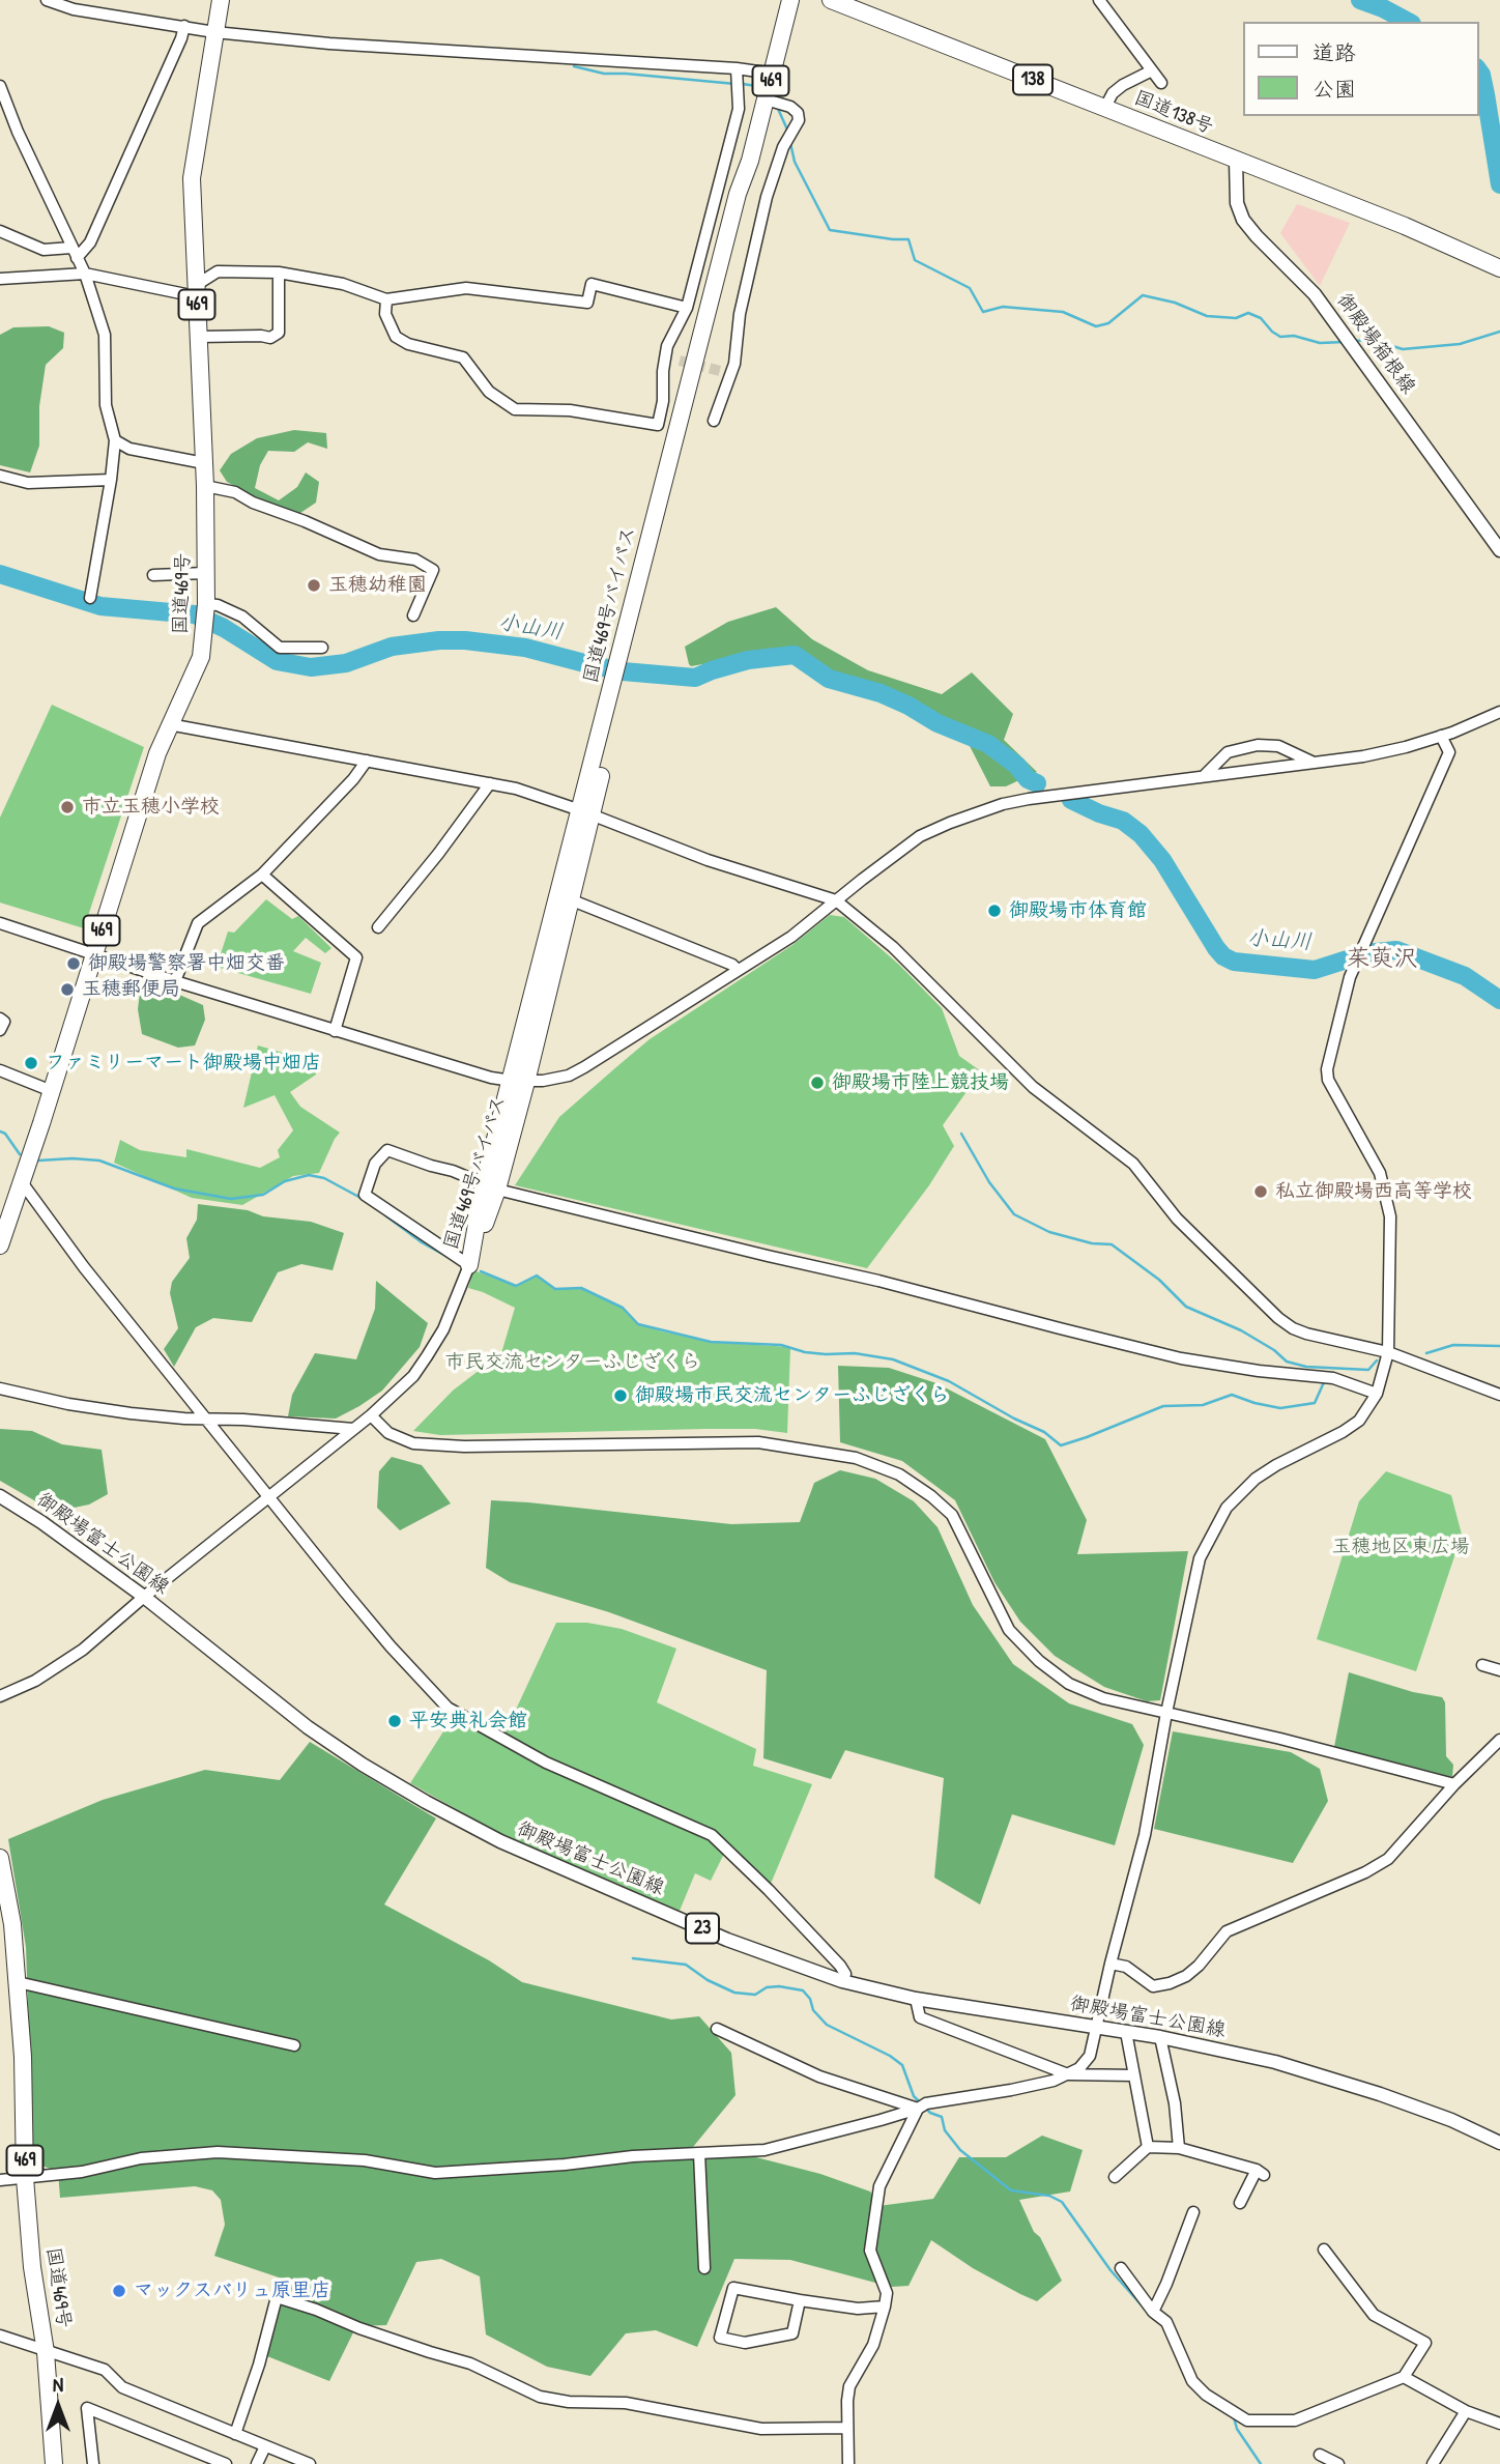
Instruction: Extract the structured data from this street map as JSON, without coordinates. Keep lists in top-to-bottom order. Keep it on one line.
{"streets":{"highway":["138","469","国道138号","国道469号","国道469号バイパス"],"main road":["御殿場箱根線","御殿場富士公園線","23"]},"crossings":[["国道138号","御殿場箱根線"]],"districts":["茱萸沢"],"water":["小山川"],"parks":["市民交流センターふじざくら","玉穂地区東広場"],"places":["玉穂幼稚園","市立玉穂小学校","御殿場市体育館","御殿場警察署中畑交番","玉穂郵便局","ファミリーマート御殿場中畑店","御殿場市陸上競技場","私立御殿場西高等学校","御殿場市民交流センターふじざくら","平安典礼会館","マックスバリュ原里店"],"legend":["道路","公園"],"north":"top"}
